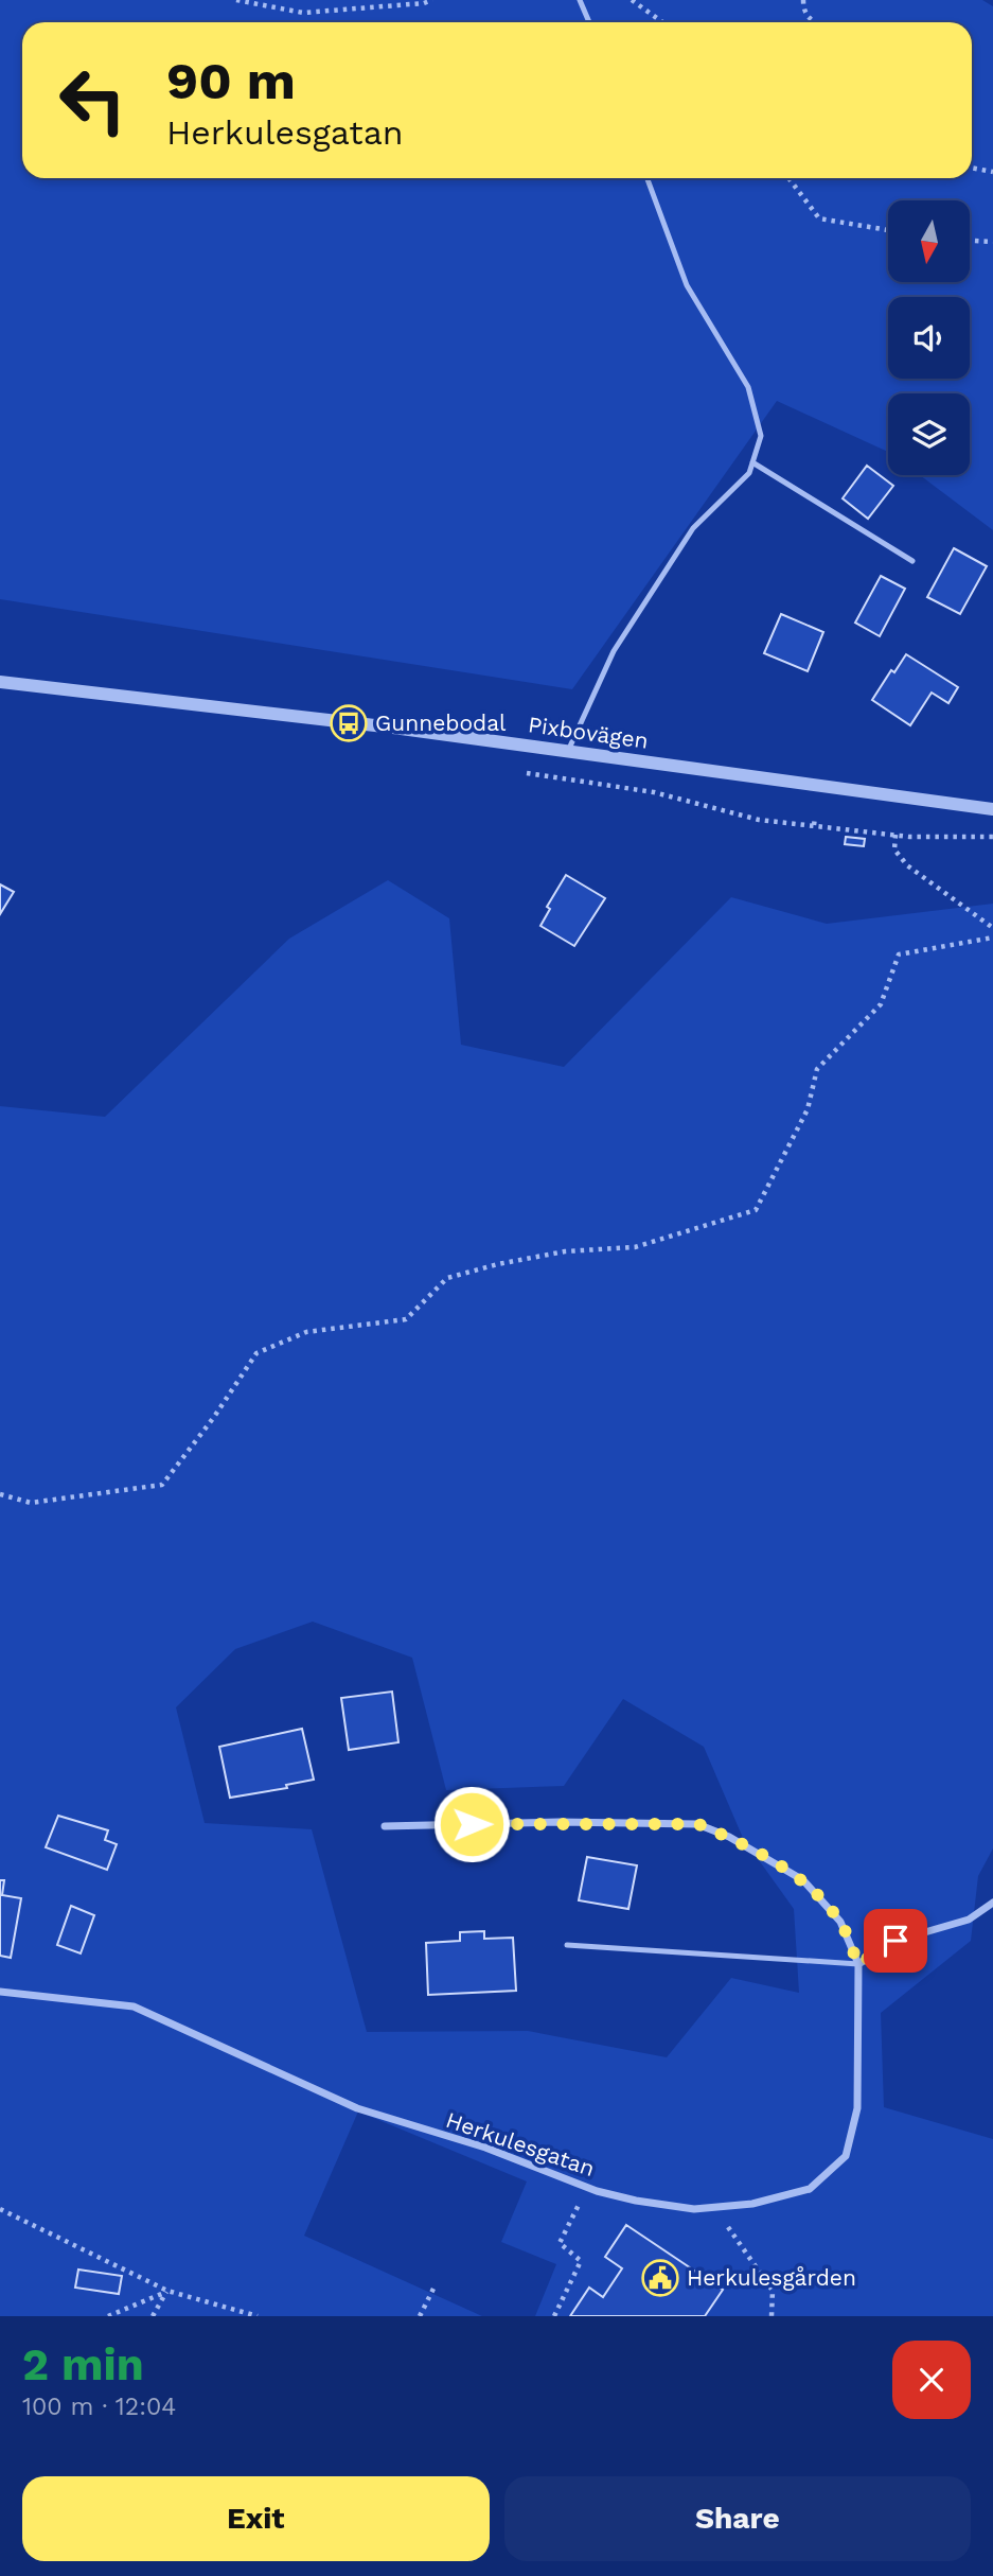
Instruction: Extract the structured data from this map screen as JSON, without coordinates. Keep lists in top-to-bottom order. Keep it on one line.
{"streets":{"street":["Pixbovägen","Herkulesgatan"]},"places":{"bus stop":["Gunnebodal"],"public building":["Herkulesgården"]},"north":"bottom","page":{"turn":["90 m","Herkulesgatan"],"heading":["2 min","100 m · 12:04"],"buttons":["Exit","Share"]}}
